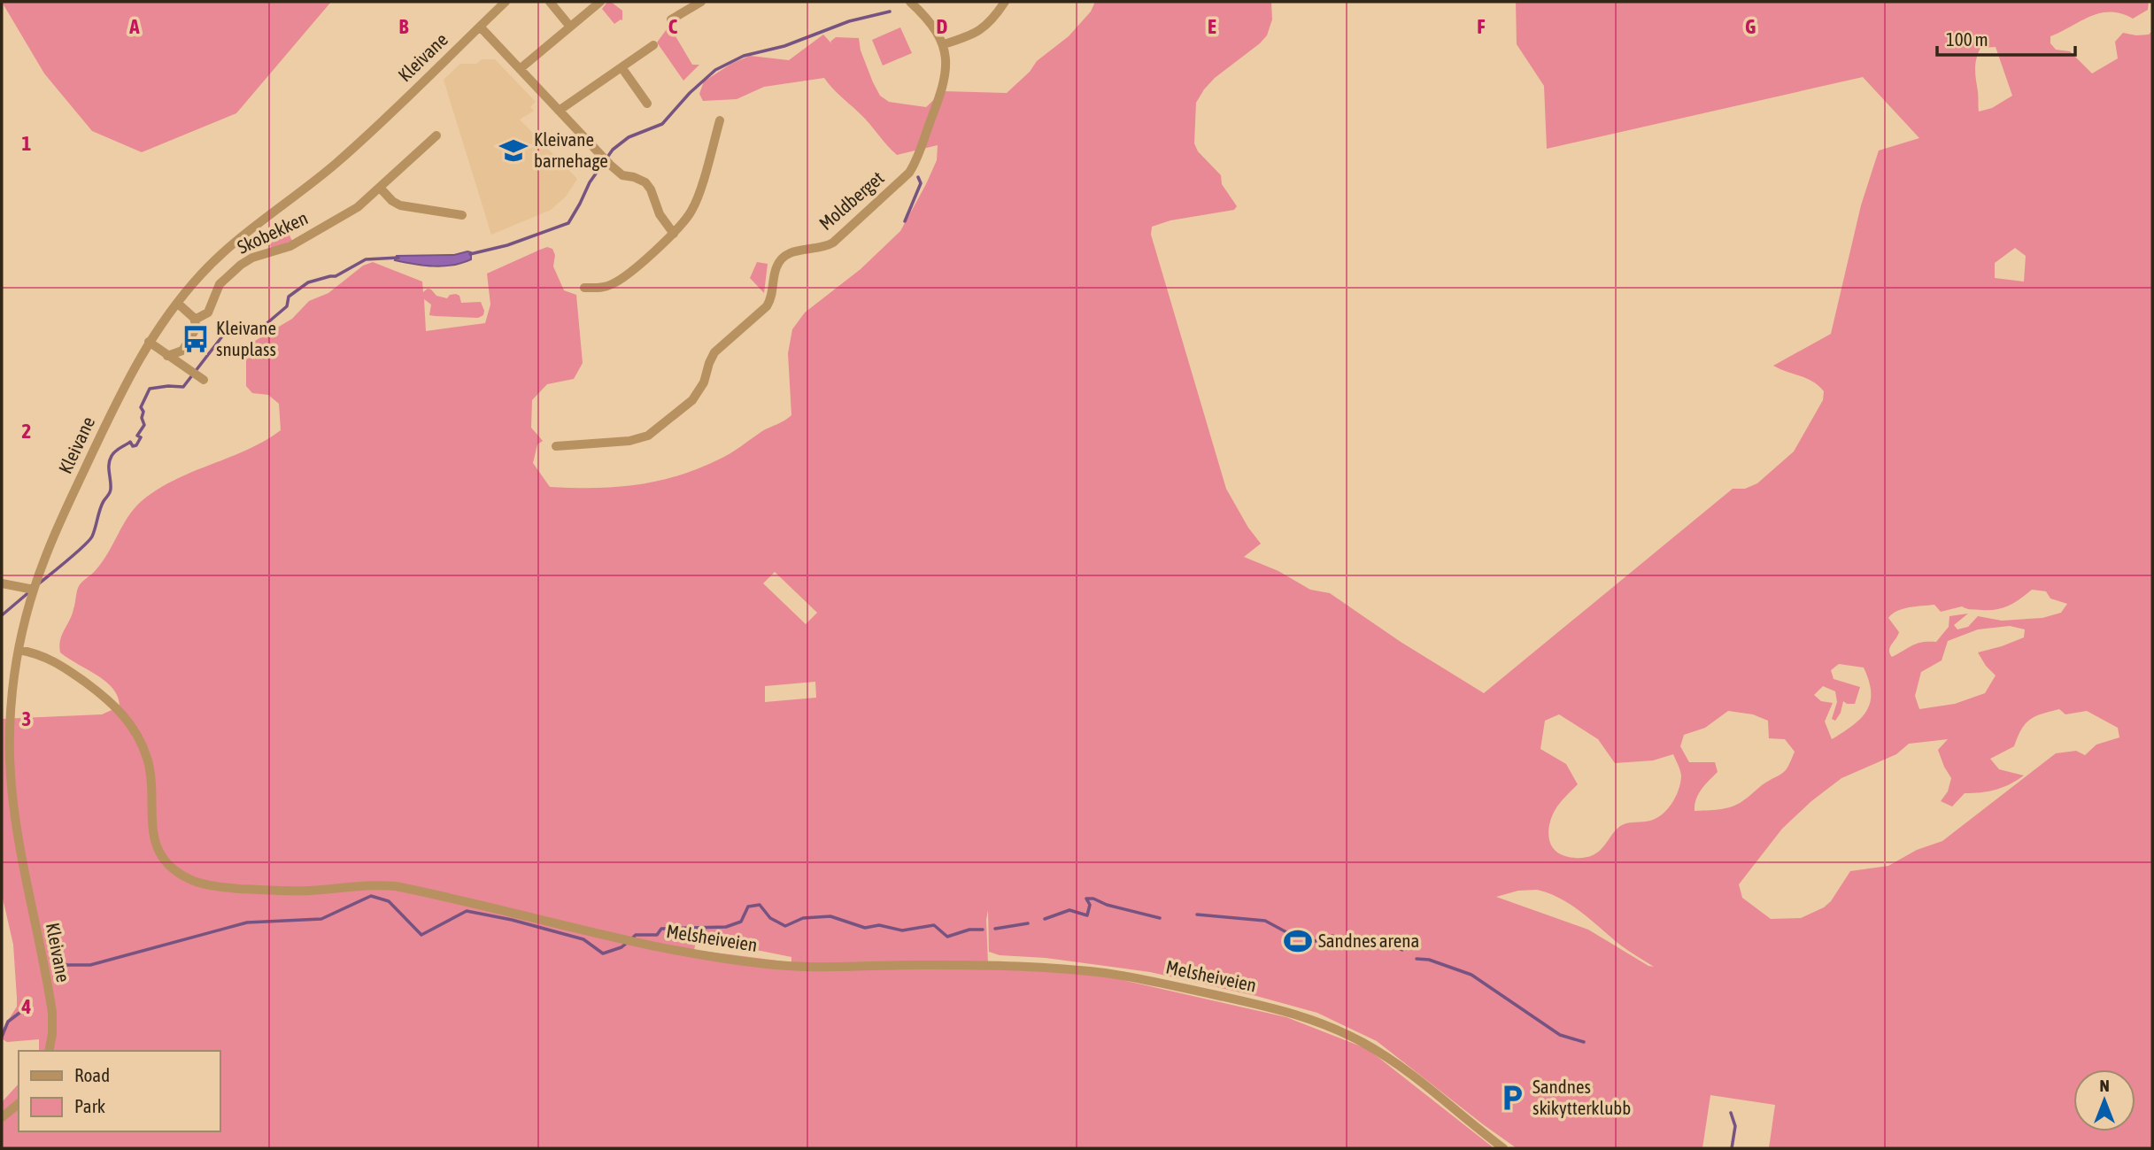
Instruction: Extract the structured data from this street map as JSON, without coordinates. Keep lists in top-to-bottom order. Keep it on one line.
{"streets":{"street":["Kleivane","Moldberget","Skobekken","Melsheiveien"]},"crossings":[["Kleivane","Melsheiveien"]],"places":{"school or university":["Kleivane barnehage"],"bus stop":["Kleivane snuplass"],"sports":["Sandnes arena"],"parking":["Sandnes skikytterklubb"]},"legend":["Road","Park"],"scale_bar":"100 m","north":"top","grid":{"columns":["A","B","C","D","E","F","G"],"rows":["1","2","3","4"]}}
